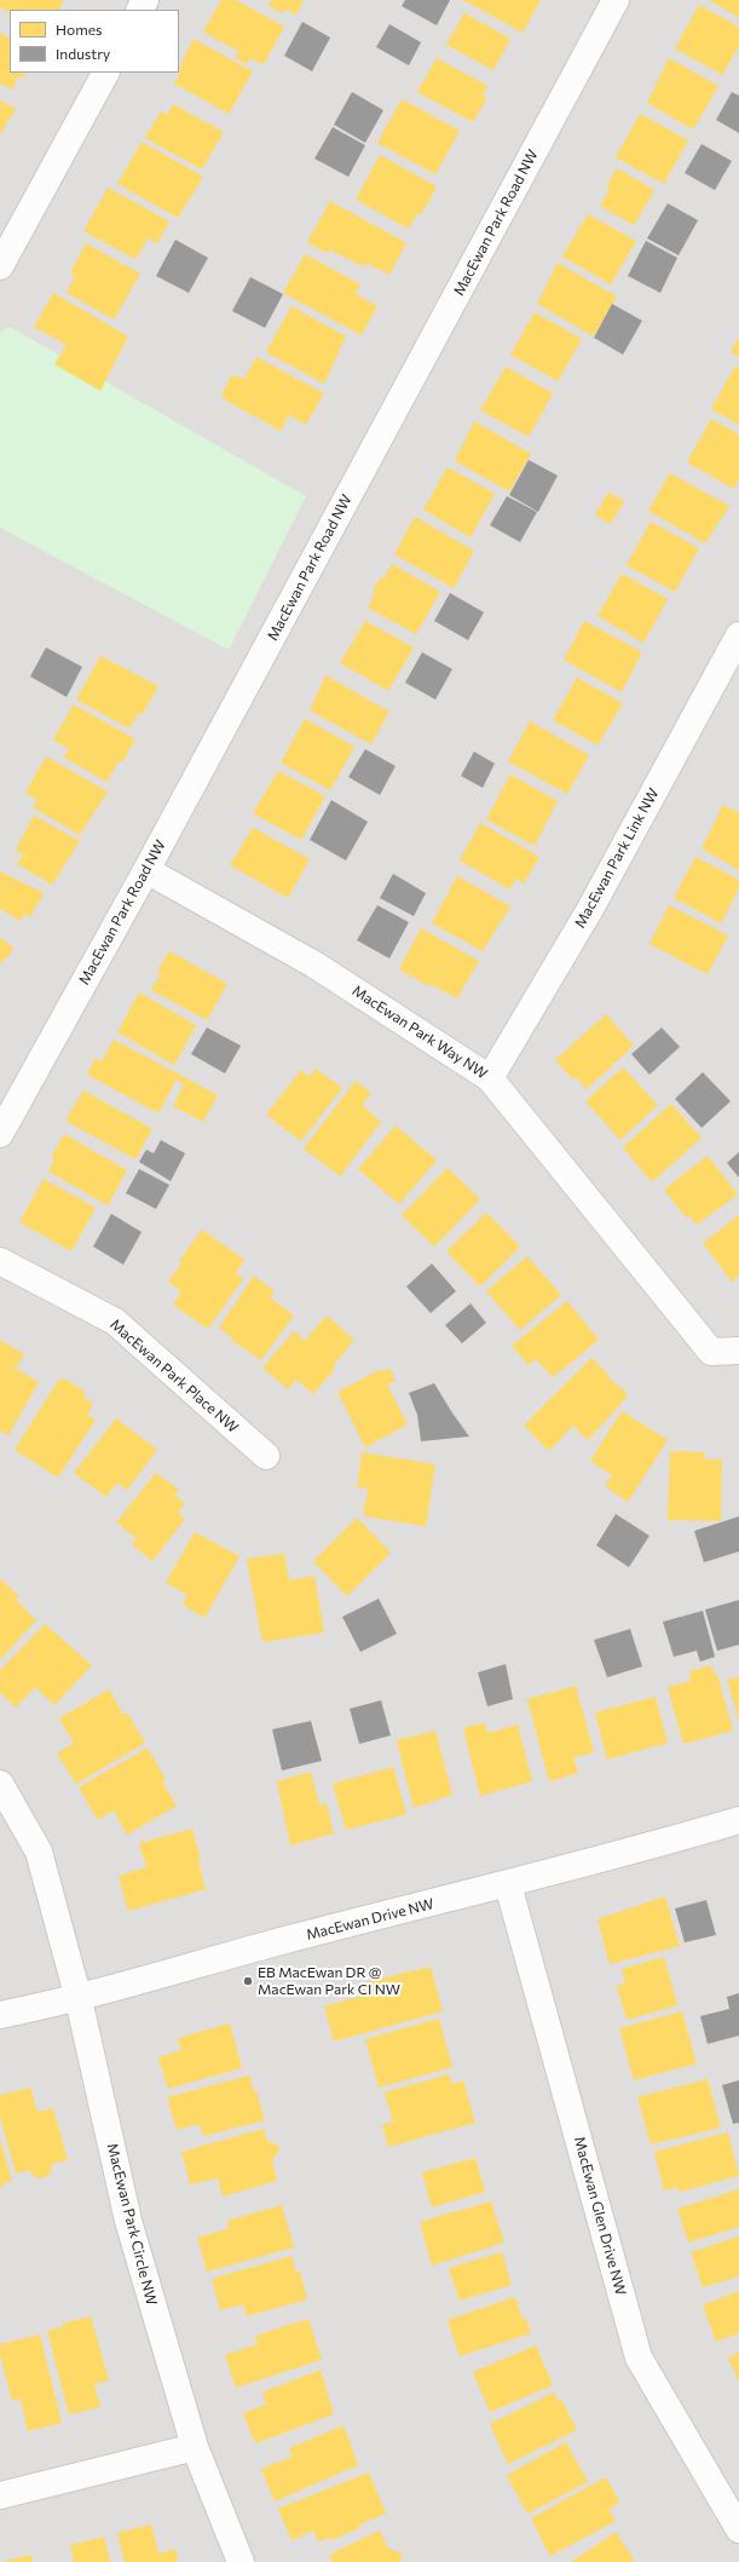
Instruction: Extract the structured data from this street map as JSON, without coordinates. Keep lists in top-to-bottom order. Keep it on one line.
{"streets":{"street":["MacEwan Park Road NW","MacEwan Park Link NW","MacEwan Park Way NW","MacEwan Park Place NW","MacEwan Drive NW","MacEwan Glen Drive NW","MacEwan Park Circle NW"]},"crossings":[["MacEwan Park Road NW","MacEwan Park Way NW"],["MacEwan Park Link NW","MacEwan Park Way NW"],["MacEwan Drive NW","MacEwan Glen Drive NW"],["MacEwan Drive NW","MacEwan Park Circle NW"]],"places":["EB MacEwan DR @ MacEwan Park CI NW"],"legend":["Homes","Industry"]}
